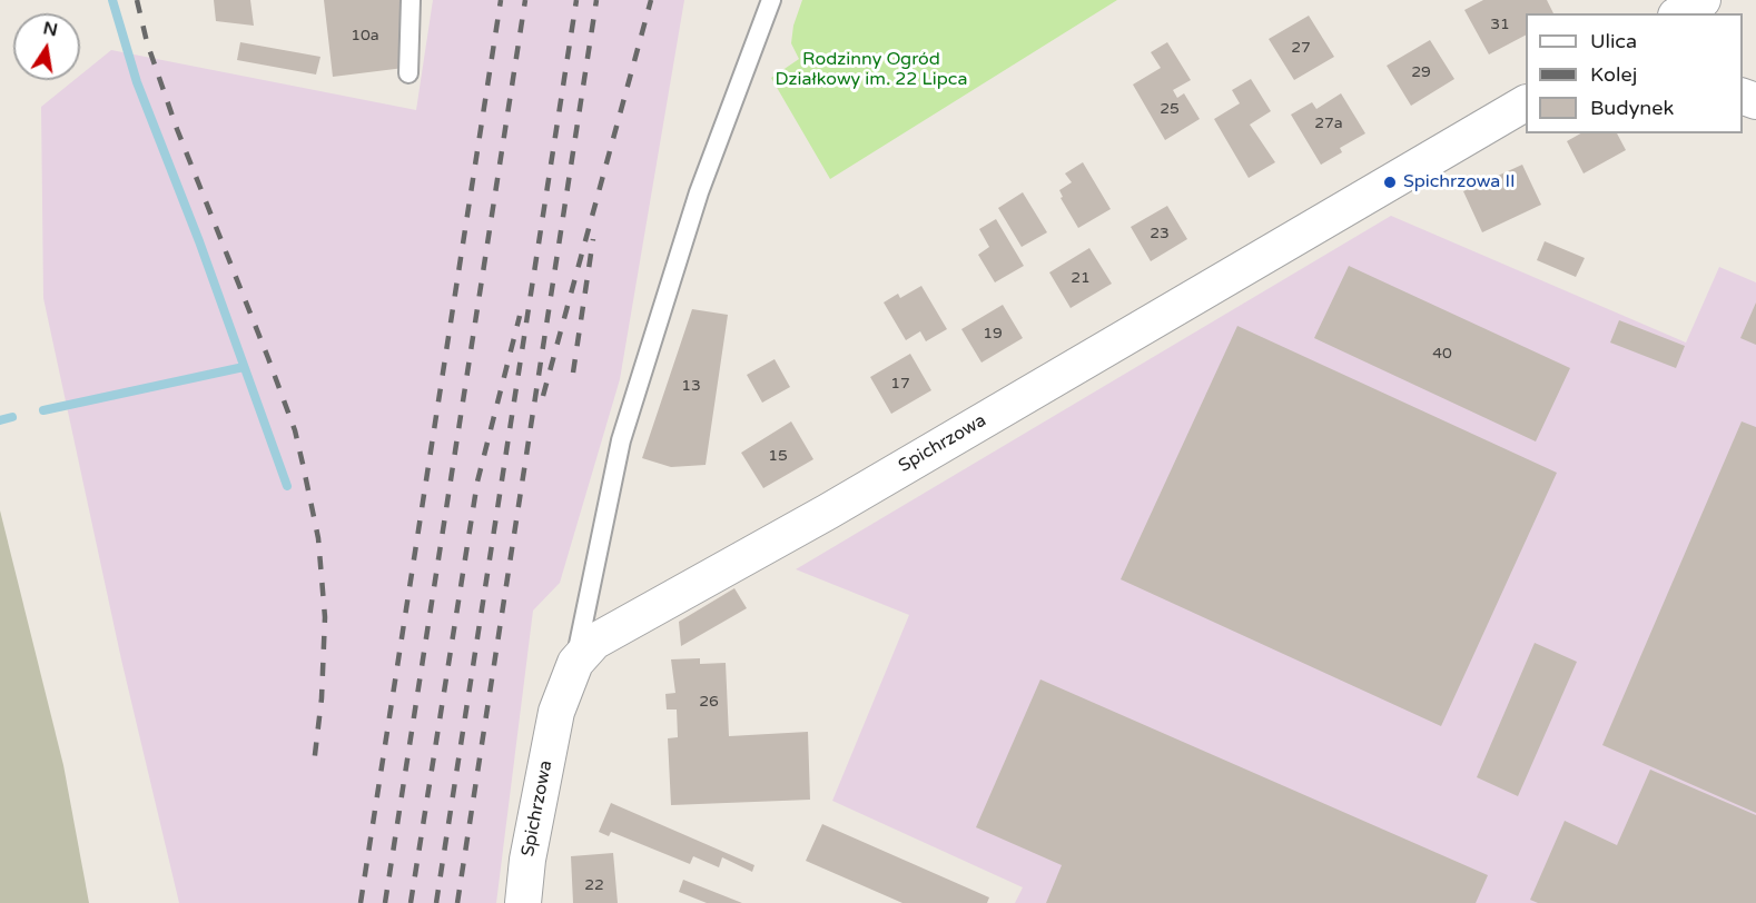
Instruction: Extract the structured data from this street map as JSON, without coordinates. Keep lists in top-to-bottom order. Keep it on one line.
{"streets":{"street":["Spichrzowa"]},"parks":["Rodzinny Ogród Działkowy im. 22 Lipca"],"places":["Spichrzowa II"],"house_numbers":["31","10a","27","29","25","27a","23","21","19","40","17","13","15","26","22"],"legend":["Ulica","Kolej","Budynek"],"north":"top"}
